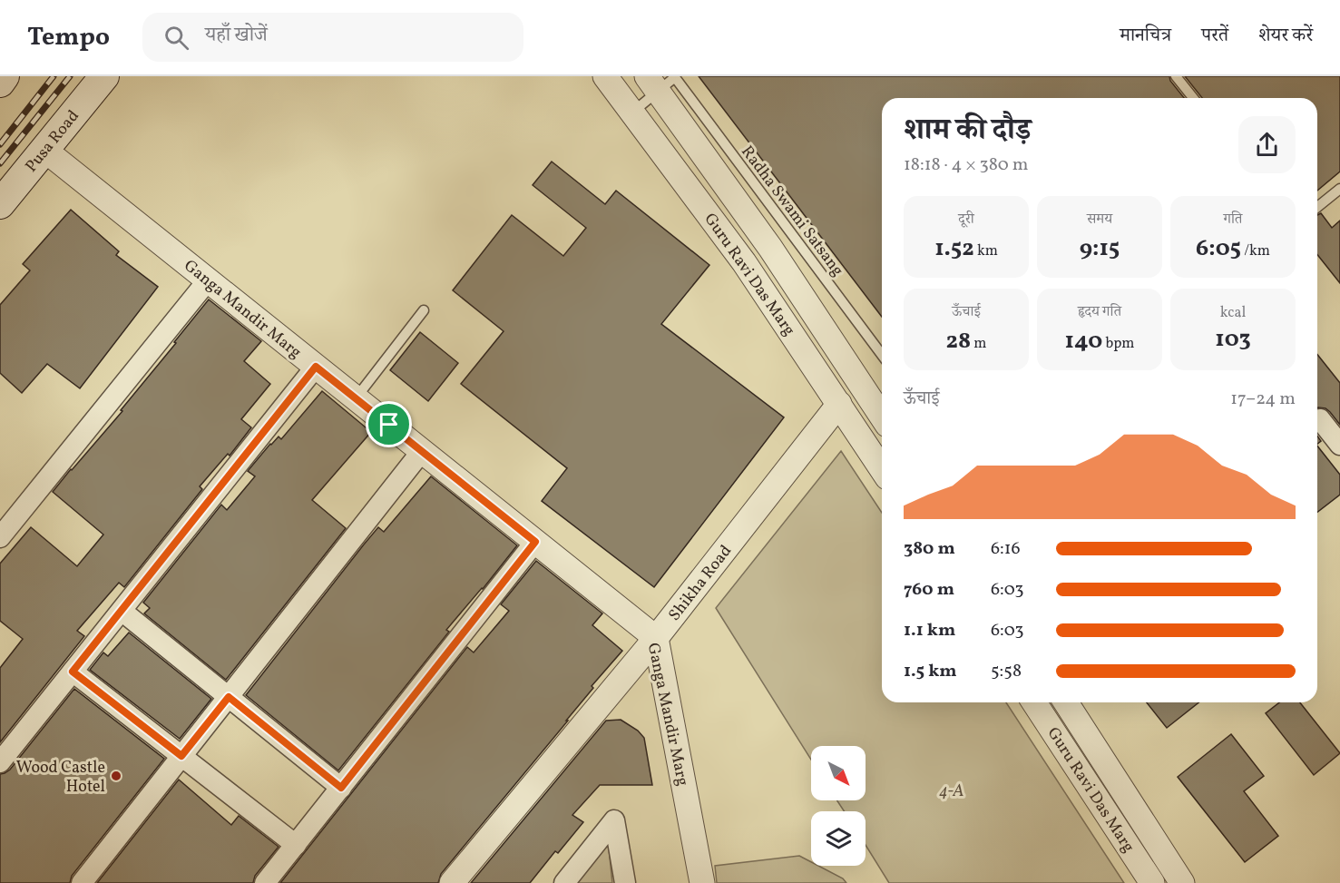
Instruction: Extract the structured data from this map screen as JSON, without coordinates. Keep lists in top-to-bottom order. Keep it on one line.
{"streets":{"main road":["Pusa Road"],"street":["Guru Ravi Das Marg","Ganga Mandir Marg","Shikha Road"],"lane":["Radha Swami Satsang"]},"crossings":[["Pusa Road","Ganga Mandir Marg"],["Radha Swami Satsang","Guru Ravi Das Marg"],["Guru Ravi Das Marg","Shikha Road"],["Ganga Mandir Marg","Shikha Road"]],"parks":["4-A"],"places":["Wood Castle Hotel"],"north":"bottom right","page":{"header":"Tempo","search":"यहाँ खोजें","nav":["मानचित्र","परतें","शेयर करें"],"heading":["शाम की दौड़","18:18 · 4 × 380 m"],"stats":[["दूरी","1.52 km"],["समय","9:15"],["गति","6:05 /km"],["ऊँचाई","28 m"],["हृदय गति","140 bpm"],["kcal","103"]],"chart":["ऊँचाई","17–24 m"],"list":[{"name":"380 m","note":"6:16"},{"name":"760 m","note":"6:03"},{"name":"1.1 km","note":"6:03"},{"name":"1.5 km","note":"5:58"}]}}
